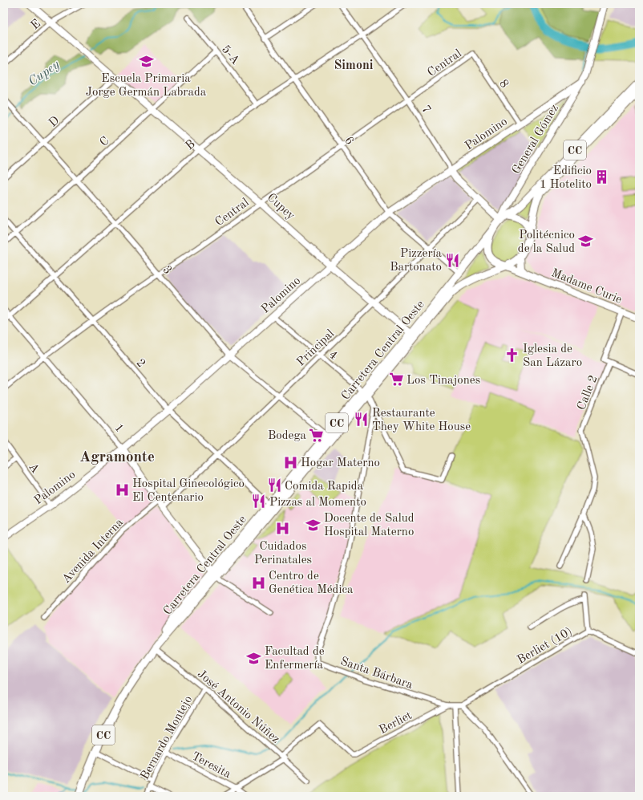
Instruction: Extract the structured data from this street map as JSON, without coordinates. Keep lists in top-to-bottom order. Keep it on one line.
{"streets":{"main road":["CC","Carretera Central Oeste"],"street":["E","5-A","Central","8","7","D","Palomino","General Gómez","6","C","B","Cupey","3","Madame Curie","Principal","4","2","Calle 2","1","A","Avenida Interna","Berliet (10)","Santa Bárbara","José Antonio Núñez","Berliet","Bernardo Montejo","Teresita"]},"crossings":[["E","Cupey"],["5-A","C"],["5-A","B"],["Central","8"],["Central","7"],["Central","6"],["Central","Cupey"],["Central","3"],["Central","2"],["Central","1"],["8","Palomino"],["7","Palomino"],["7","General Gómez"],["7","B"],["7","CC"],["7","Madame Curie"],["7","Principal"],["7","Carretera Central Oeste"],["D","Cupey"],["D","3"],["Palomino","General Gómez"],["Palomino","6"],["Palomino","Cupey"],["Palomino","3"],["Palomino","4"],["Palomino","2"],["Palomino","1"],["Palomino","A"],["General Gómez","CC"],["General Gómez","Madame Curie"],["General Gómez","Carretera Central Oeste"],["6","B"],["6","Principal"],["6","Carretera Central Oeste"],["C","Cupey"],["C","3"],["C","2"],["B","Cupey"],["B","3"],["B","2"],["B","1"],["CC","Madame Curie"],["CC","Carretera Central Oeste"],["Cupey","Principal"],["Cupey","Carretera Central Oeste"],["3","Principal"],["3","Carretera Central Oeste"],["Madame Curie","Carretera Central Oeste"],["Principal","4"],["Principal","2"],["Principal","1"],["Principal","Avenida Interna"],["Carretera Central Oeste","4"],["Carretera Central Oeste","2"],["Carretera Central Oeste","1"],["Carretera Central Oeste","José Antonio Núñez"],["1","Avenida Interna"],["Berliet (10)","Santa Bárbara"],["Santa Bárbara","Berliet"],["José Antonio Núñez","Berliet"],["José Antonio Núñez","Bernardo Montejo"],["Bernardo Montejo","Teresita"]],"districts":["Simoni","Agramonte"],"water":["Cupey"],"places":{"school or university":["Escuela Primaria Jorge Germán Labrada","Politécnico de la Salud","Docente de Salud Hospital Materno","Facultad de Enfermería"],"building":["Edificio 1 Hotelito"],"restaurant":["Pizzería Bartonato","Restaurante They White House","Comida Rapida","Pizzas al Momento"],"church":["Iglesia de San Lázaro"],"supermarket":["Los Tinajones","Bodega"],"hospital":["Hogar Materno","Hospital Ginecológico El Centenario","Cuidados Perinatales","Centro de Genética Médica"]}}
